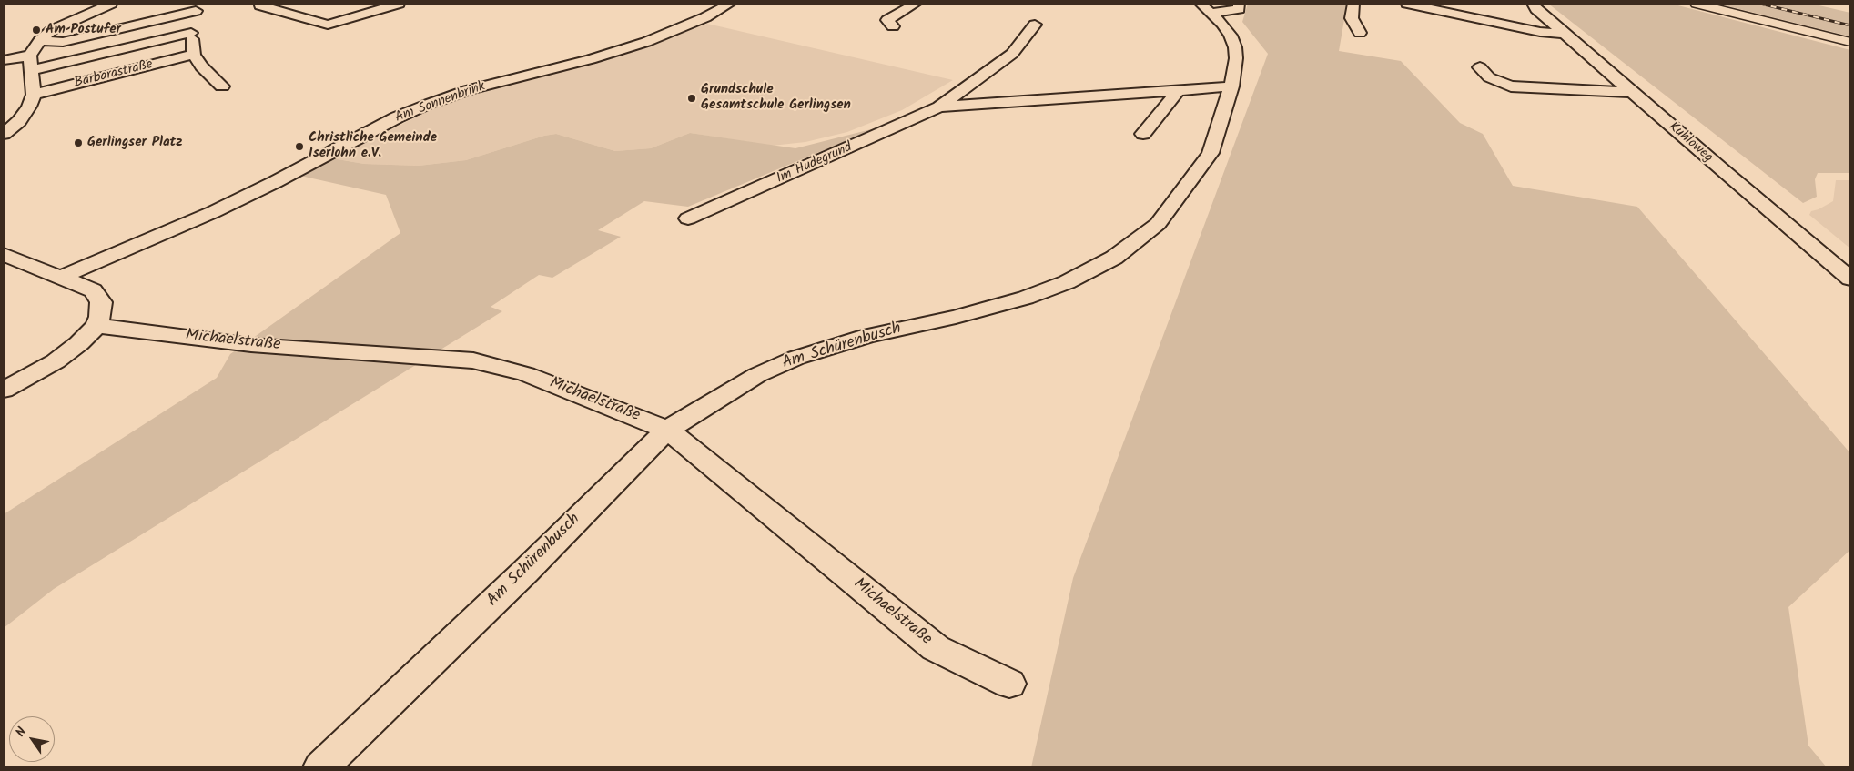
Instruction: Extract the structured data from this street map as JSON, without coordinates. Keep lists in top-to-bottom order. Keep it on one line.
{"streets":{"street":["Barbarastraße","Am Sonnenbrink","Kuhloweg","Im Hudegrund","Michaelstraße","Am Schürenbusch"]},"crossings":[["Im Hudegrund","Am Schürenbusch"],["Michaelstraße","Am Schürenbusch"]],"places":["Am Postufer","Grundschule Gesamtschule Gerlingsen","Gerlingser Platz","Christliche Gemeinde Iserlohn e.V."],"north":"top left"}
